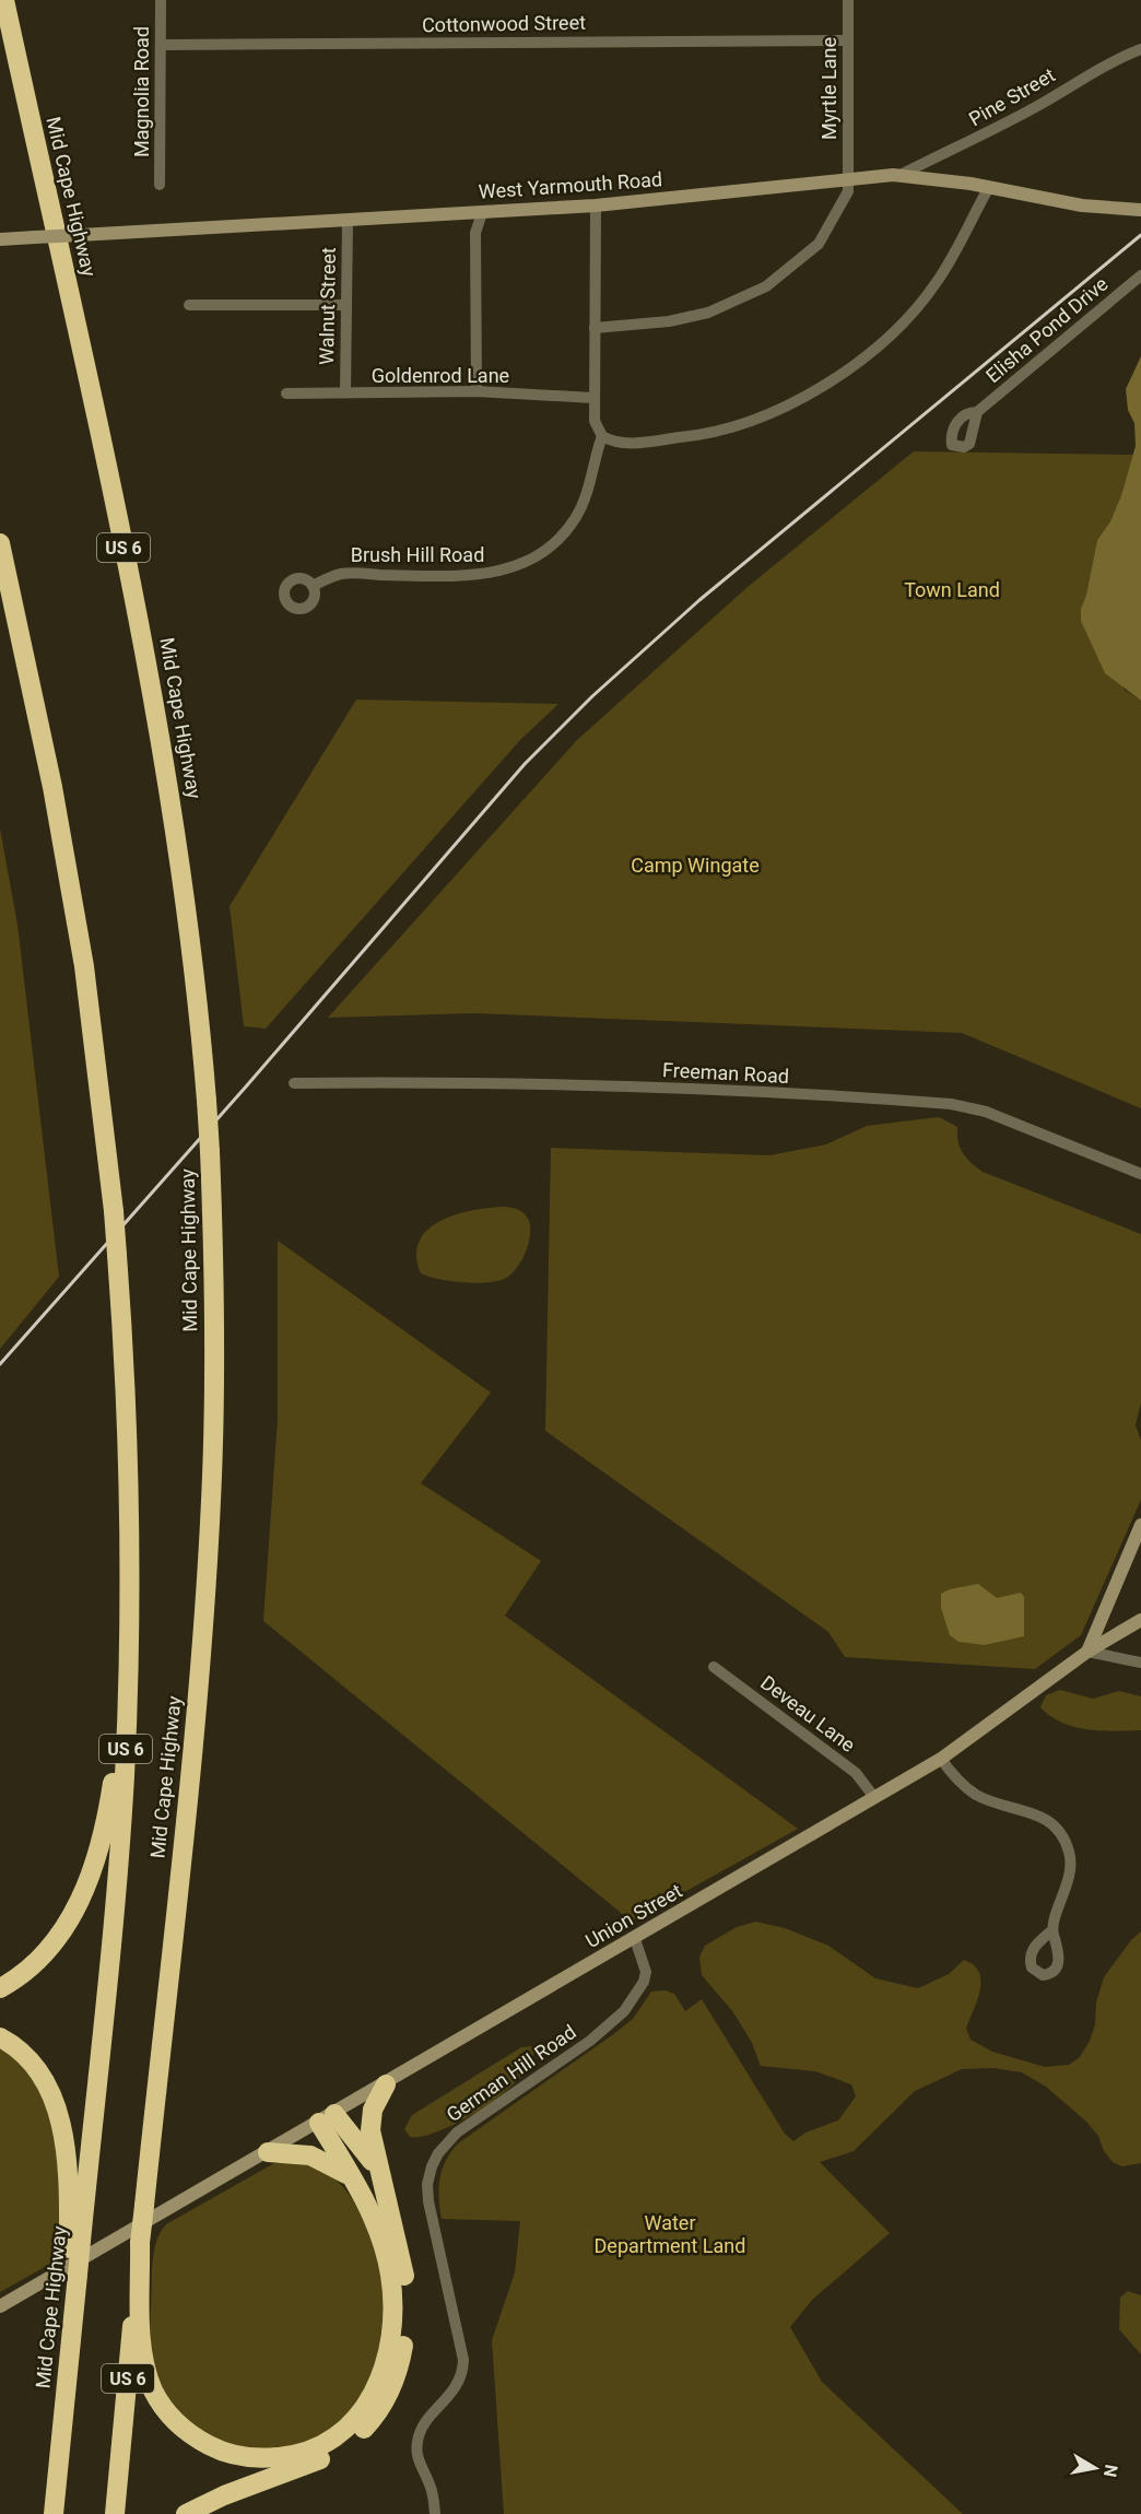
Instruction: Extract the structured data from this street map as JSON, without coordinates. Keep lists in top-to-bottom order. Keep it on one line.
{"streets":{"highway":["Mid Cape Highway","US 6"],"main road":["West Yarmouth Road","Union Street"],"street":["Cottonwood Street","Myrtle Lane","Magnolia Road","Pine Street","Walnut Street","Elisha Pond Drive","Goldenrod Lane","Brush Hill Road","Freeman Road","Deveau Lane","German Hill Road"]},"crossings":[["Cottonwood Street","Myrtle Lane"],["Cottonwood Street","Magnolia Road"],["Myrtle Lane","West Yarmouth Road"],["Pine Street","West Yarmouth Road"],["West Yarmouth Road","Walnut Street"],["Mid Cape Highway","Union Street"],["Walnut Street","Goldenrod Lane"],["Deveau Lane","Union Street"],["Union Street","German Hill Road"]],"parks":["Town Land","Camp Wingate","Water Department Land"],"north":"right"}
